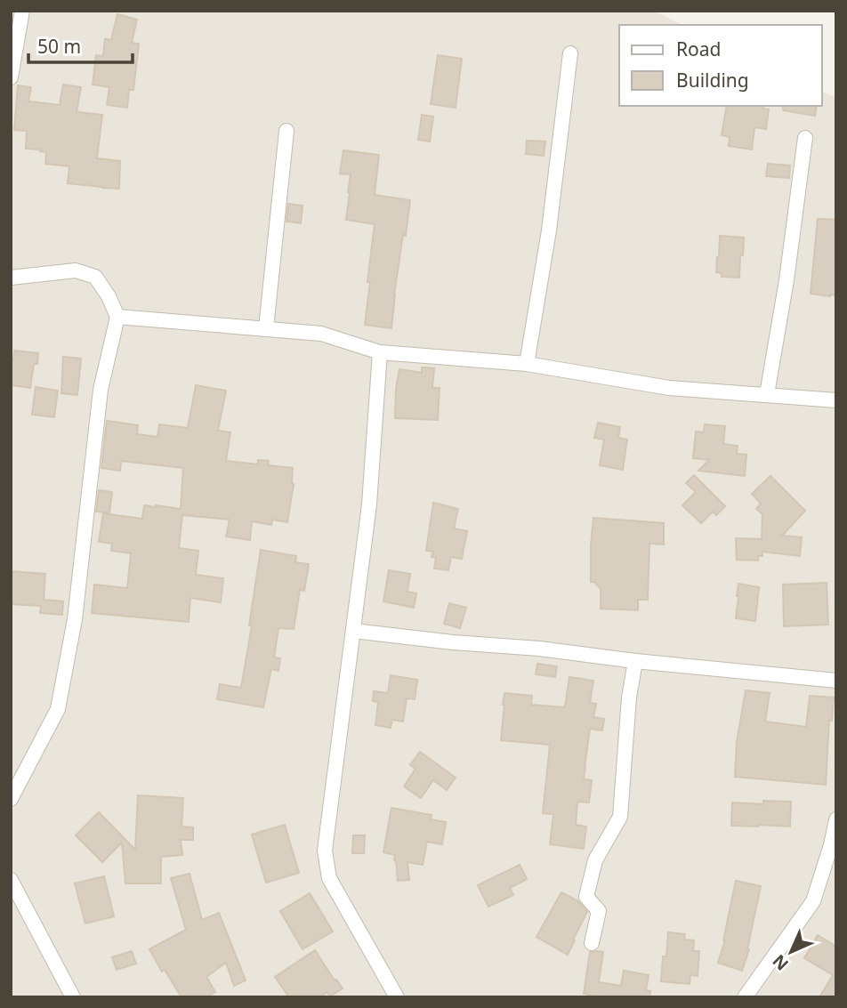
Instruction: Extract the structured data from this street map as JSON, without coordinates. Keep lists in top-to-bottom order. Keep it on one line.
{"legend":["Road","Building"],"scale_bar":"50 m","north":"bottom left"}
